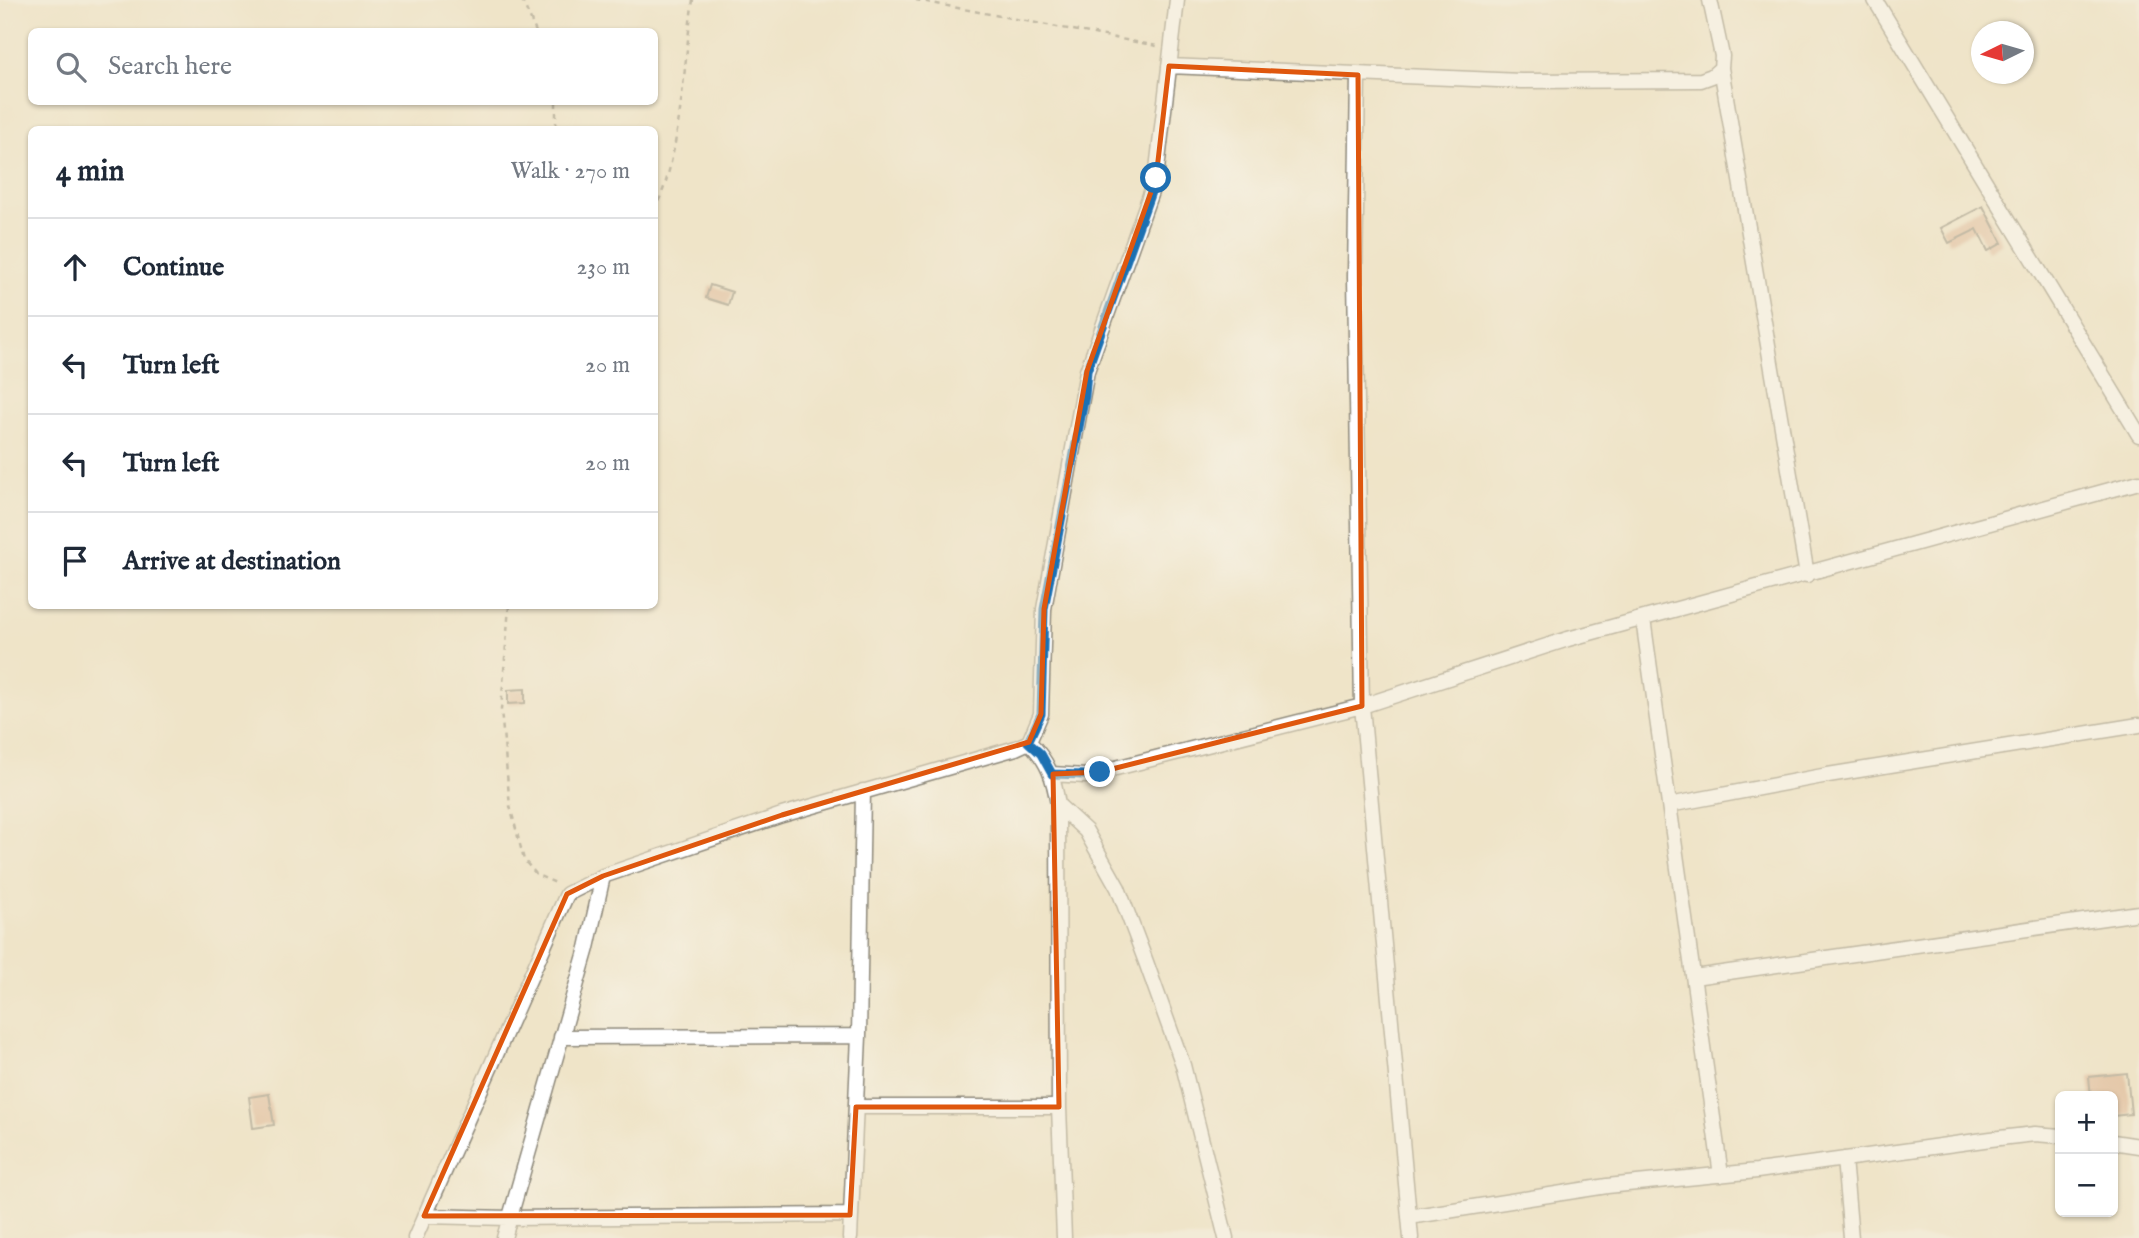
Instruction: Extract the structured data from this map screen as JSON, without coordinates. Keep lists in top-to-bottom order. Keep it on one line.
{"north":"left","page":{"search":"Search here","heading":["4 min","Walk · 270 m"],"list":[["Continue","230 m"],["Turn left","20 m"],["Turn left","20 m"],"Arrive at destination"],"map_buttons":["+","−"]}}
